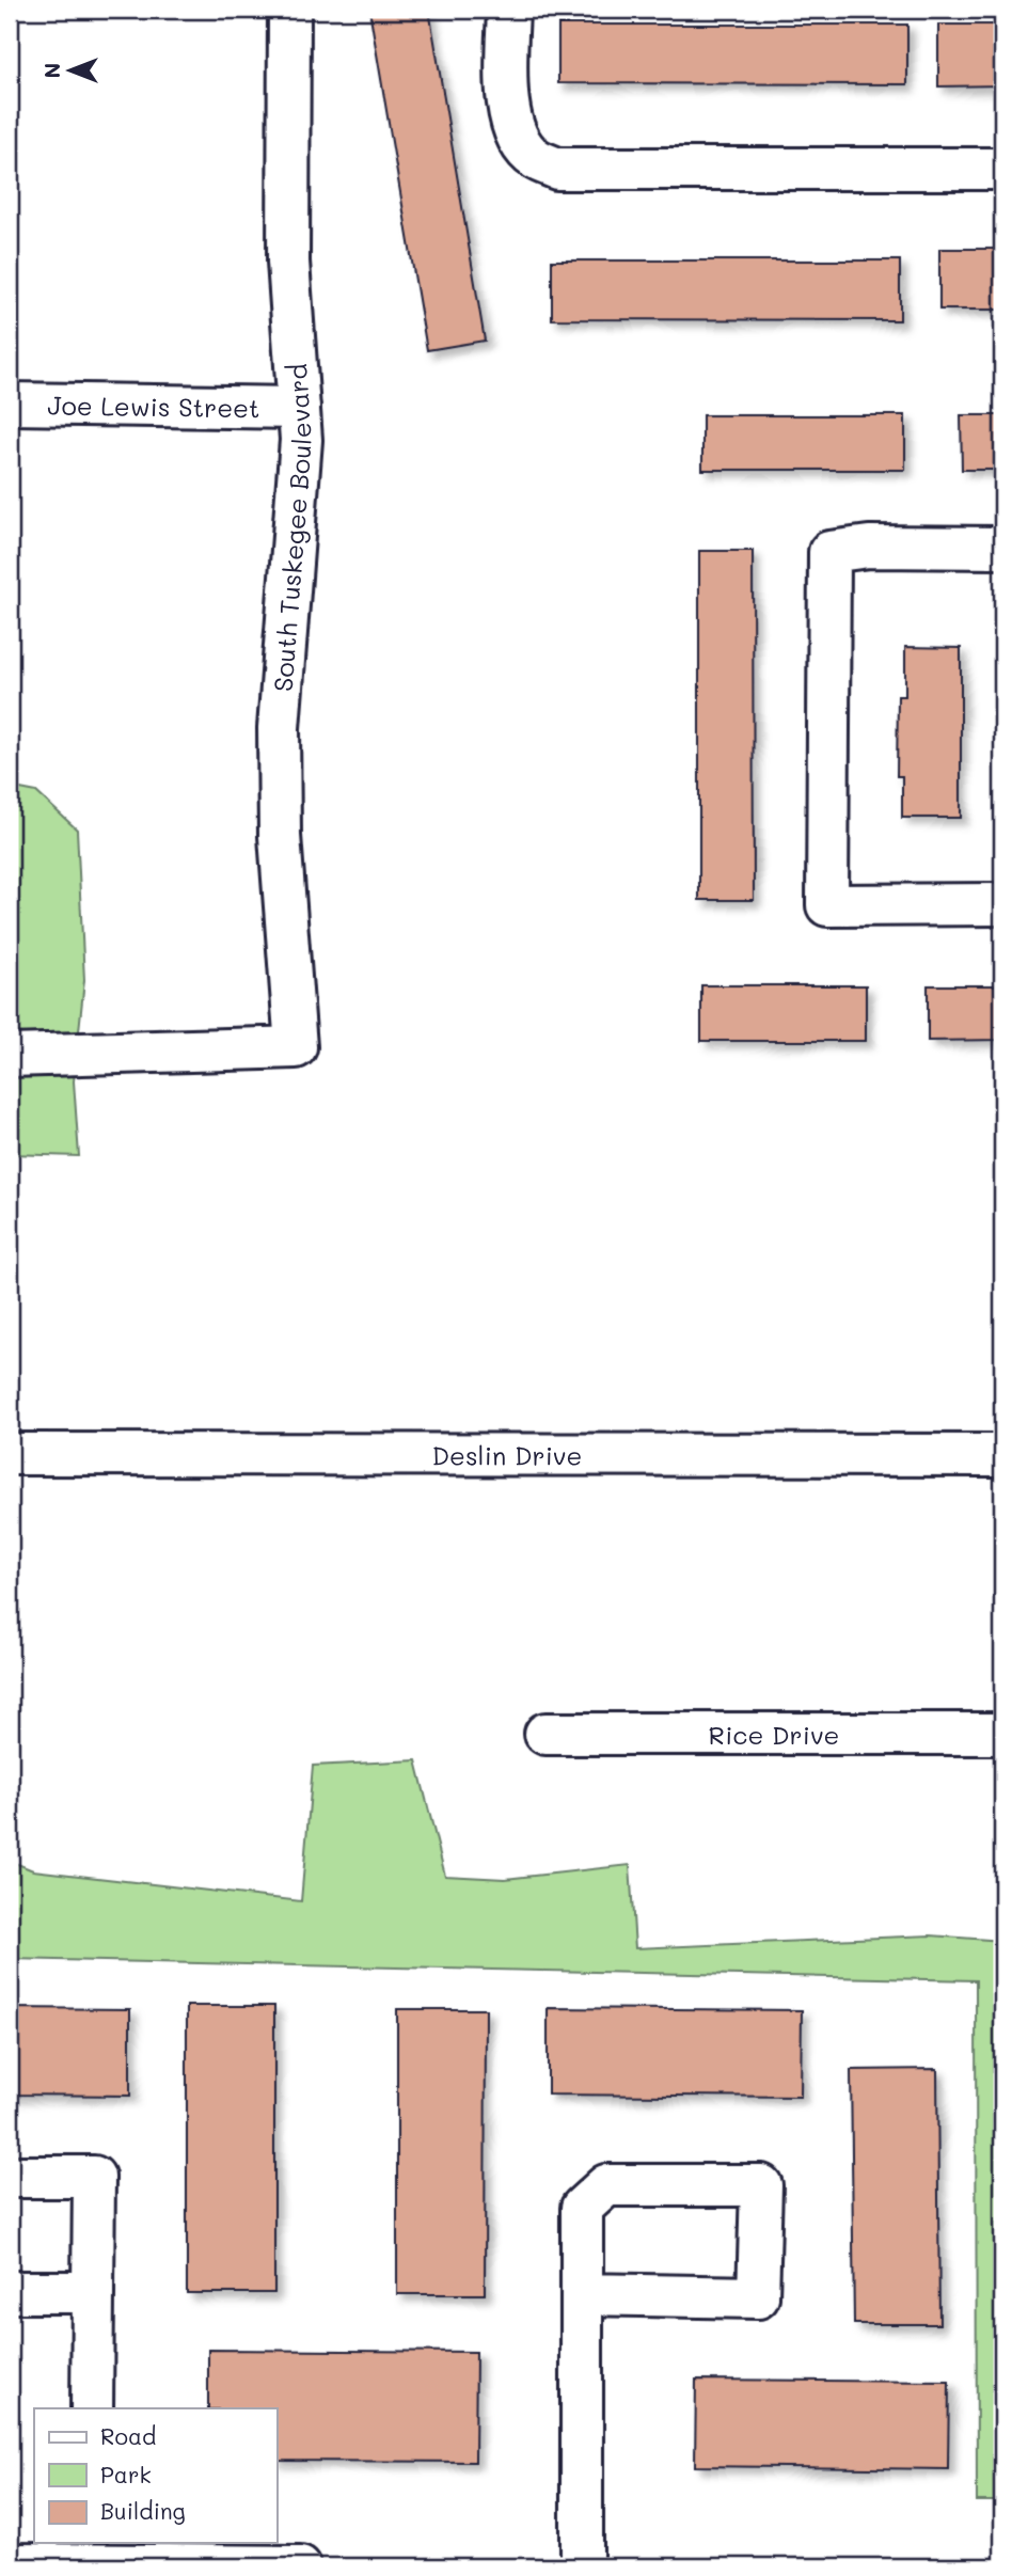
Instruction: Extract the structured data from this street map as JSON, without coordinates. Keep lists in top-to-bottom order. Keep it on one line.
{"streets":{"street":["Joe Lewis Street","South Tuskegee Boulevard","Deslin Drive","Rice Drive"]},"crossings":[["Joe Lewis Street","South Tuskegee Boulevard"]],"legend":["Road","Park","Building"],"north":"left"}
